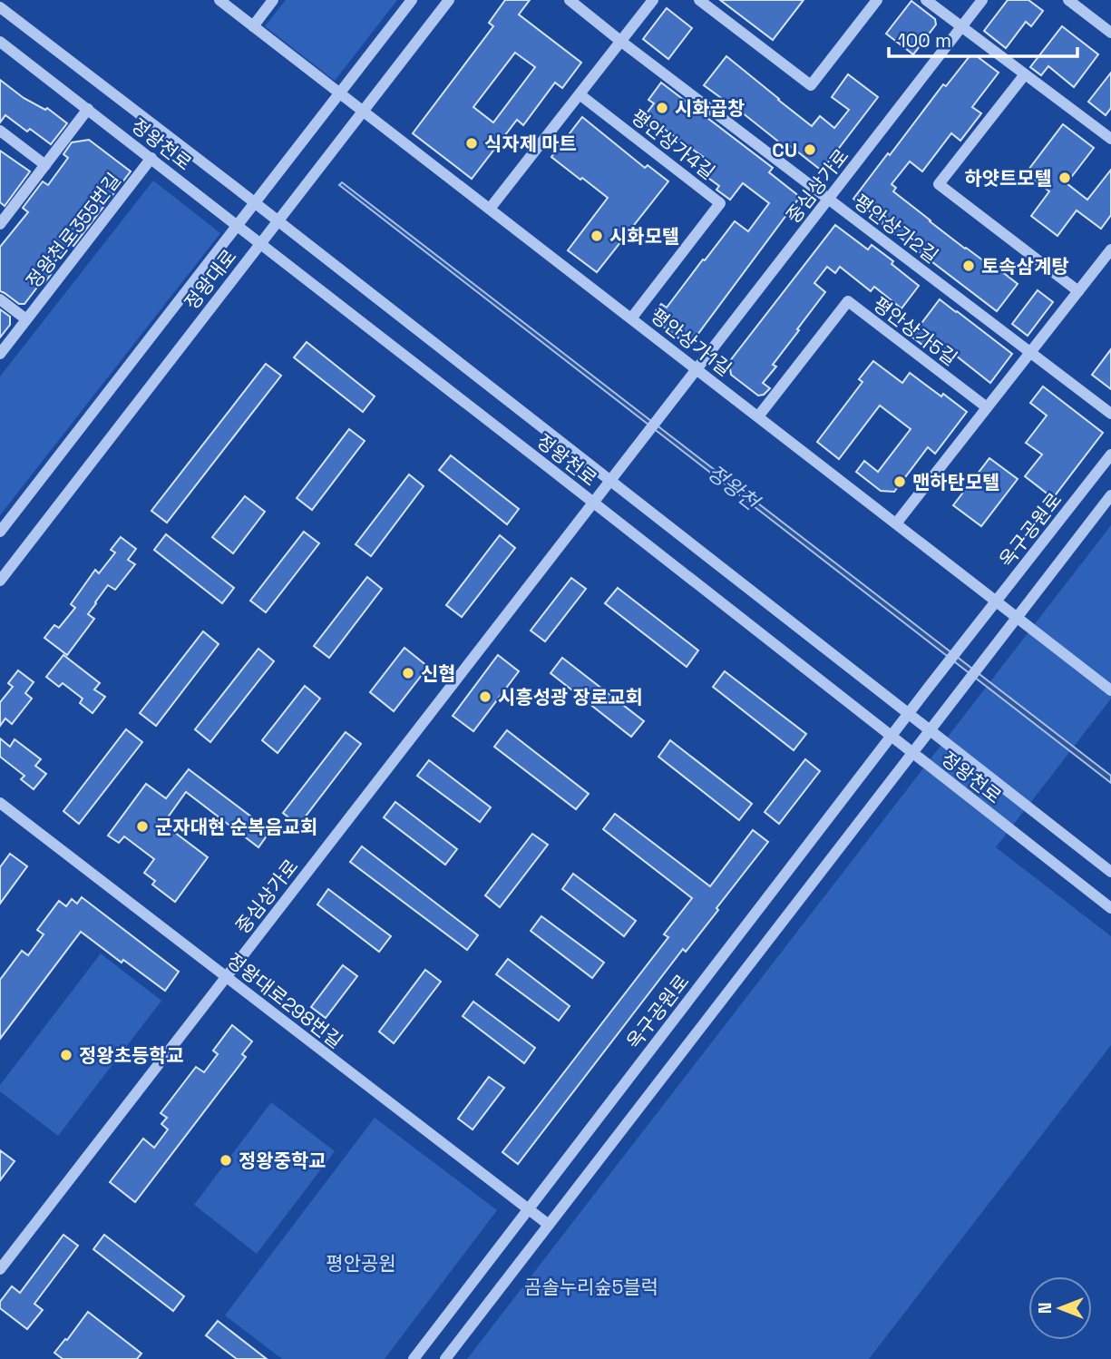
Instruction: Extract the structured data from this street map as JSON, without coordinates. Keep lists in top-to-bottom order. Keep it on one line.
{"streets":{"street":["정왕천로","평안상가4길","중심상가로","평안상가2길","정왕천로355번길","정왕대로","평안상가5길","평안상가1길","옥구공원로","정왕대로298번길"]},"crossings":[["정왕천로","중심상가로"],["정왕천로","정왕천로355번길"],["정왕천로","정왕대로"],["정왕천로","옥구공원로"],["평안상가4길","평안상가1길"],["중심상가로","평안상가2길"],["중심상가로","평안상가1길"],["중심상가로","정왕대로298번길"],["정왕대로","평안상가1길"],["평안상가5길","평안상가1길"],["평안상가1길","옥구공원로"],["옥구공원로","정왕대로298번길"]],"water":["정왕천"],"parks":["평안공원","곰솔누리숲5블럭"],"places":["시화곱창","식자제 마트","CU","하얏트모텔","시화모텔","토속삼계탕","맨하탄모텔","신협","시흥성광 장로교회","군자대현 순복음교회","정왕초등학교","정왕중학교"],"scale_bar":"100 m","north":"left"}
